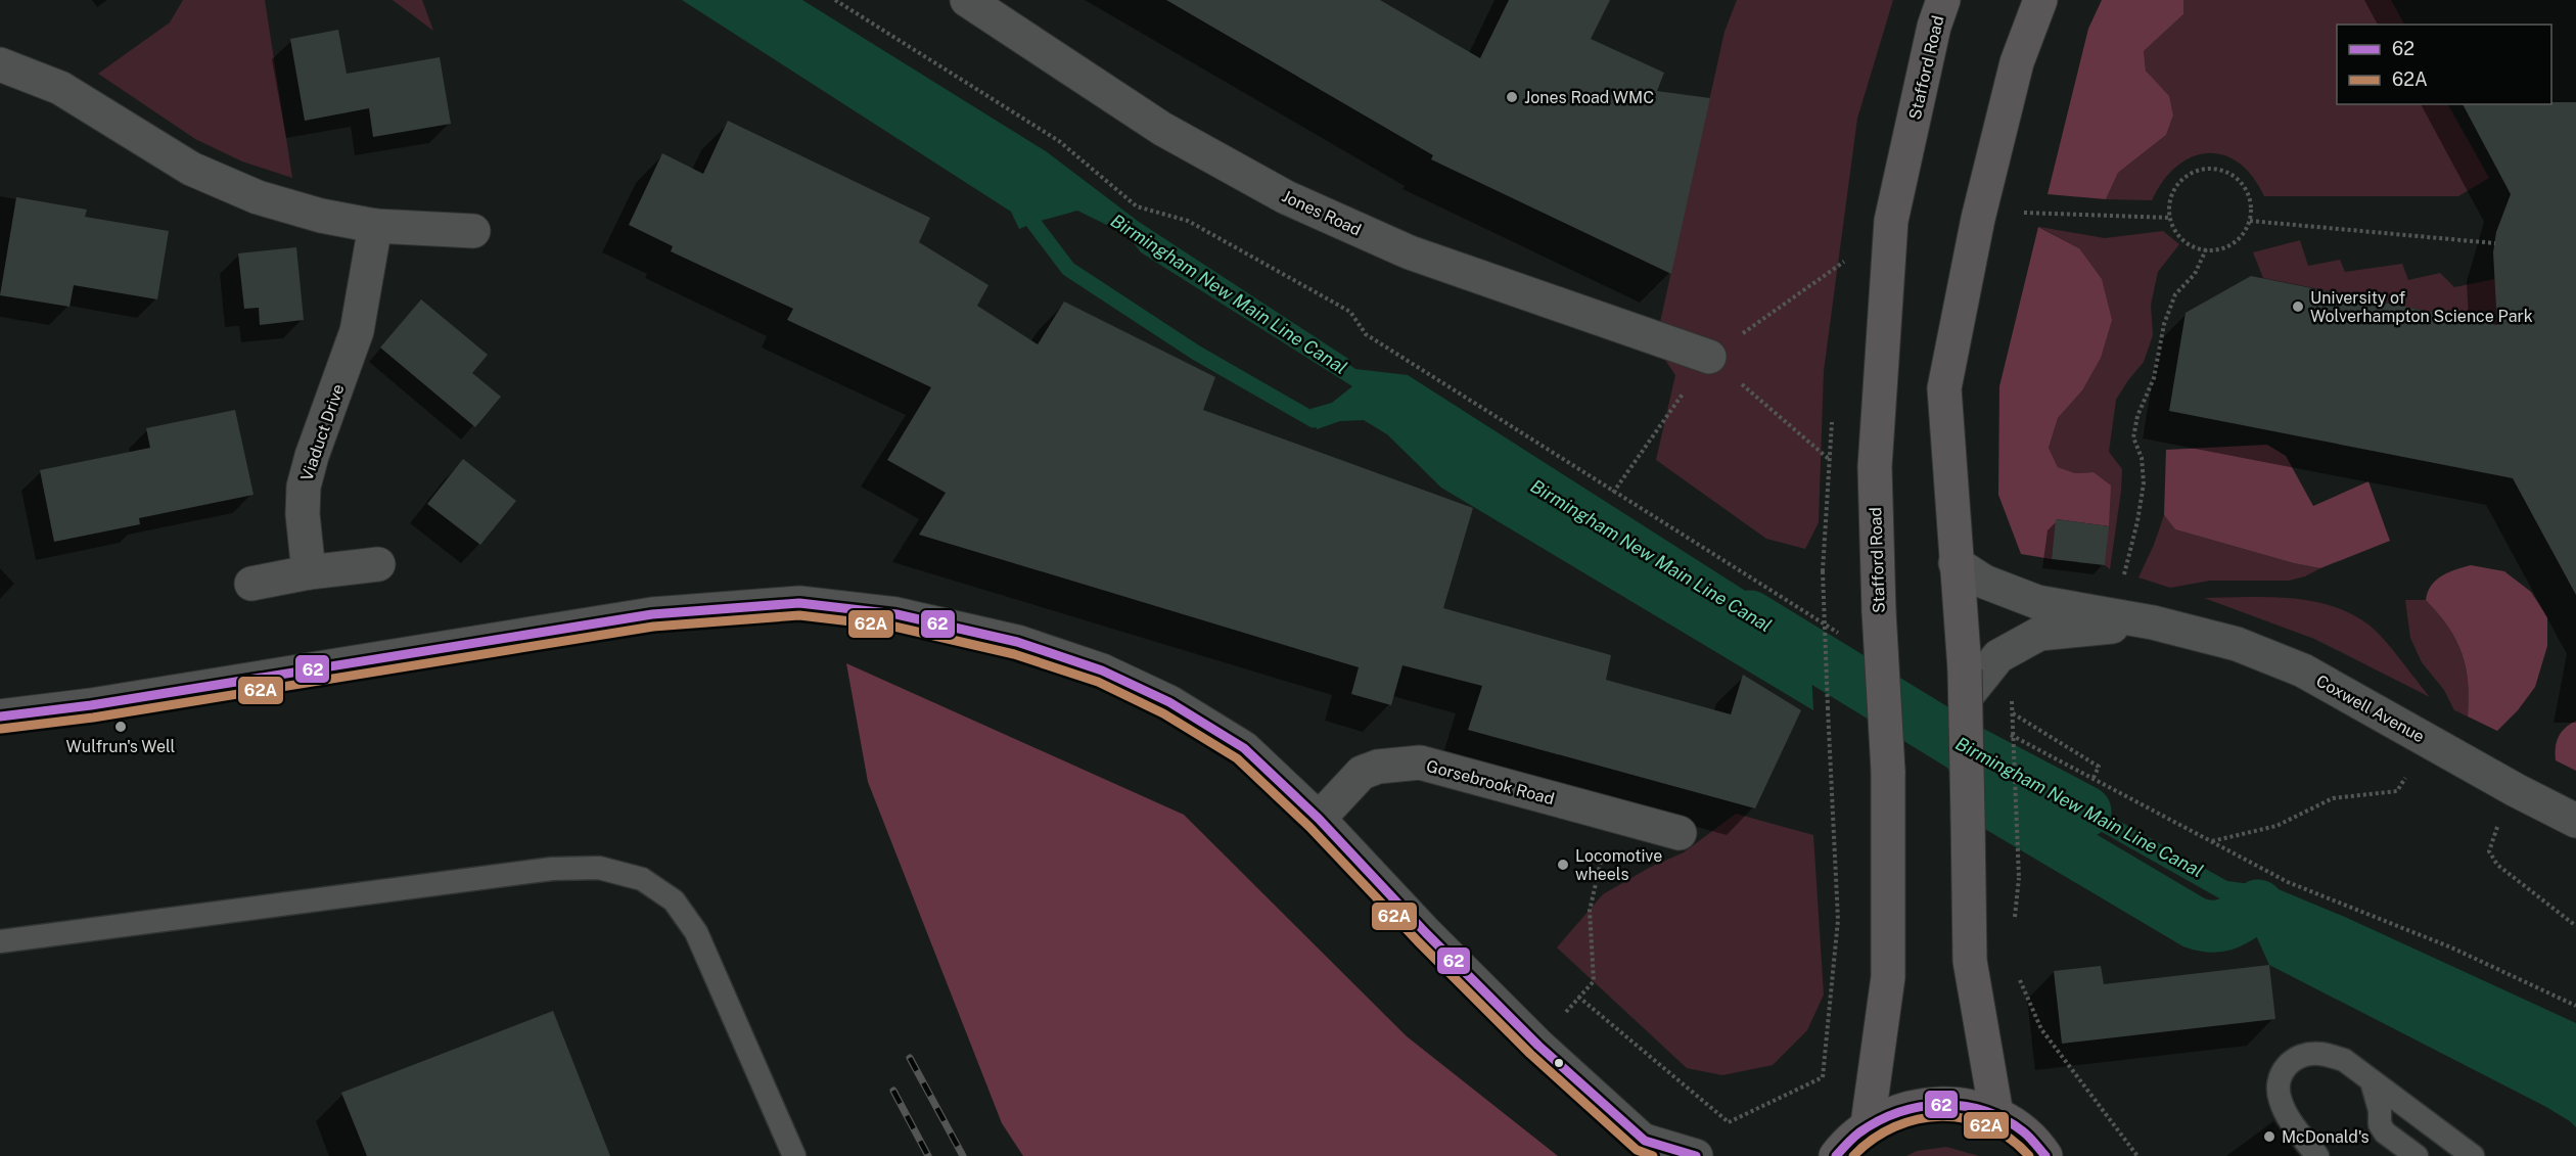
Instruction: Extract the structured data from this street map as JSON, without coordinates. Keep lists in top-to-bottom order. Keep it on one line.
{"streets":{"highway":["Stafford Road"],"street":["Jones Road","Viaduct Drive","Coxwell Avenue","Gorsebrook Road"]},"water":["Birmingham New Main Line Canal"],"places":["Jones Road WMC","University of Wolverhampton Science Park","Wulfrun's Well","Locomotive wheels","McDonald's"],"lines":["transit line 62","transit line 62A"],"legend":["62","62A"]}
